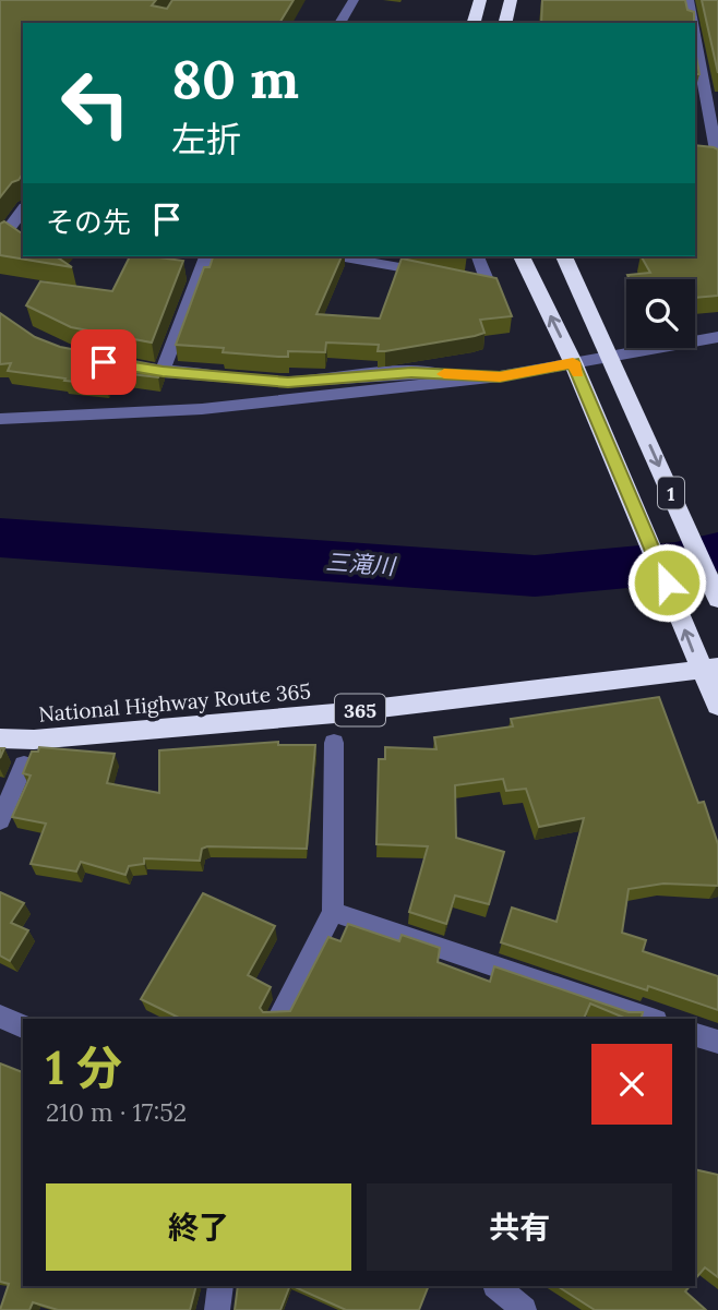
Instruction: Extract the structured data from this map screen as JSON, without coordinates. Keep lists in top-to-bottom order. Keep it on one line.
{"streets":{"highway":["1","National Highway Route 365","365"]},"crossings":[["1","National Highway Route 365"]],"water":["三滝川"],"page":{"turn":["80 m","左折"],"then":"その先","heading":["1 分","210 m · 17:52"],"buttons":["終了","共有"]}}
